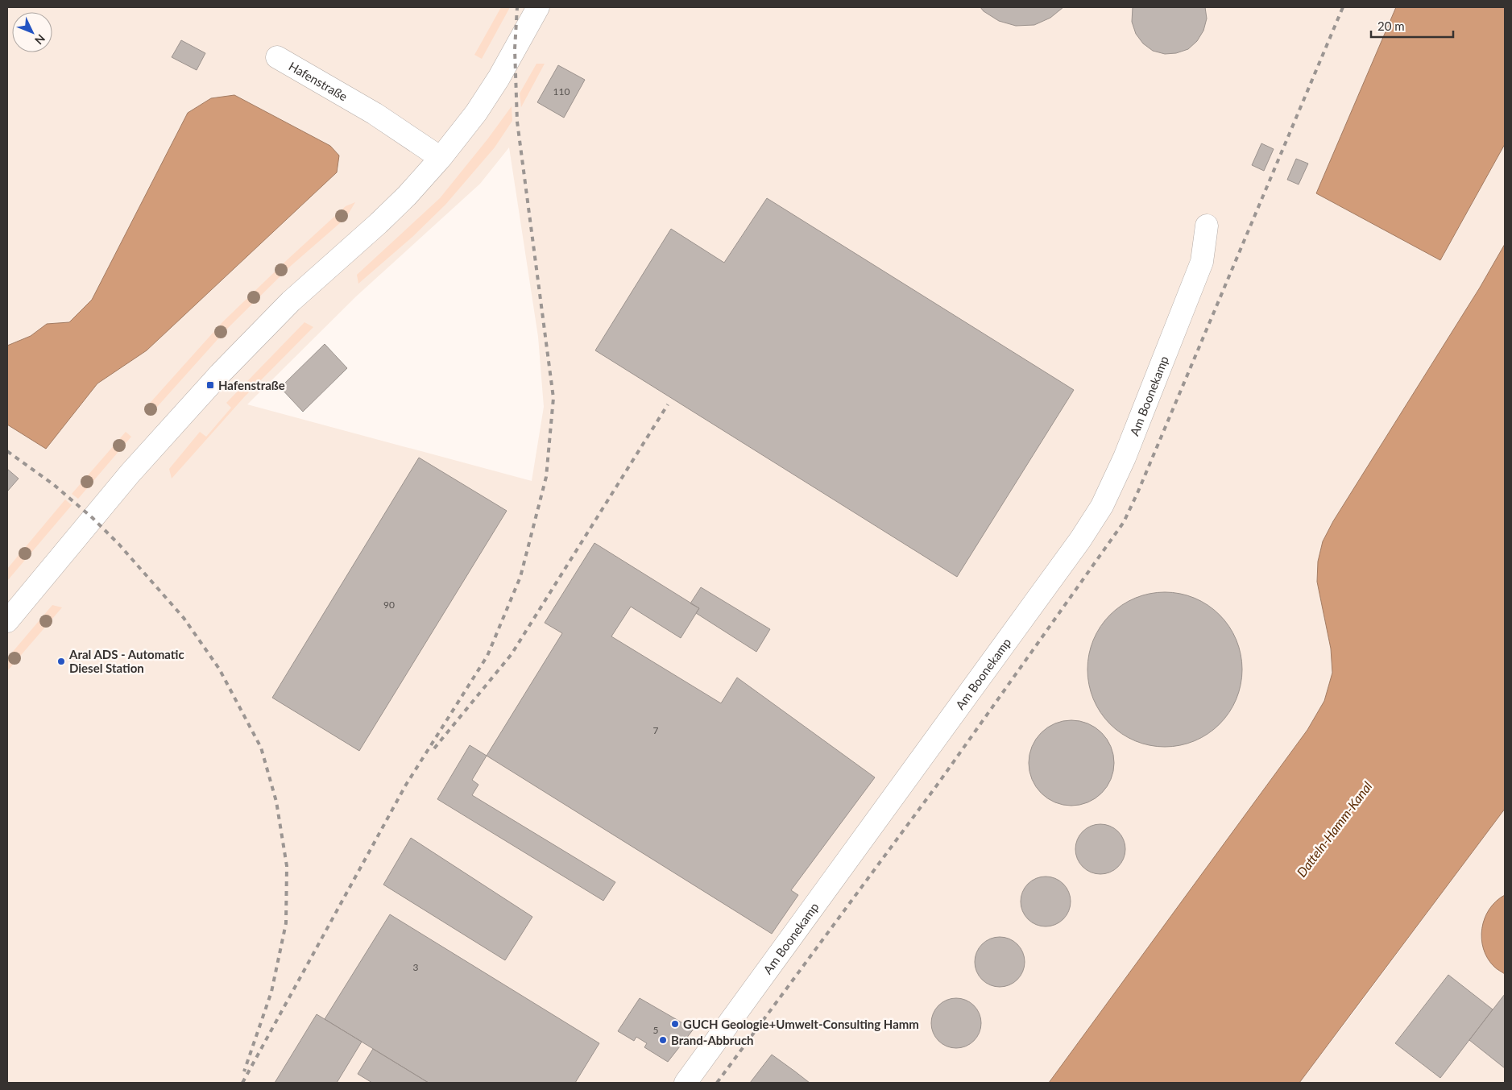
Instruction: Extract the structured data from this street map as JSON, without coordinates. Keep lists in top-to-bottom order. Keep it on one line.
{"streets":{"street":["Hafenstraße","Am Boonekamp"]},"water":["Datteln-Hamm-Kanal"],"places":{"transit":["Hafenstraße"],"other":["Aral ADS - Automatic Diesel Station","GUCH Geologie+Umwelt-Consulting Hamm","Brand-Abbruch"]},"house_numbers":["110","90","7","3","5"],"scale_bar":"20 m","north":"bottom right"}
